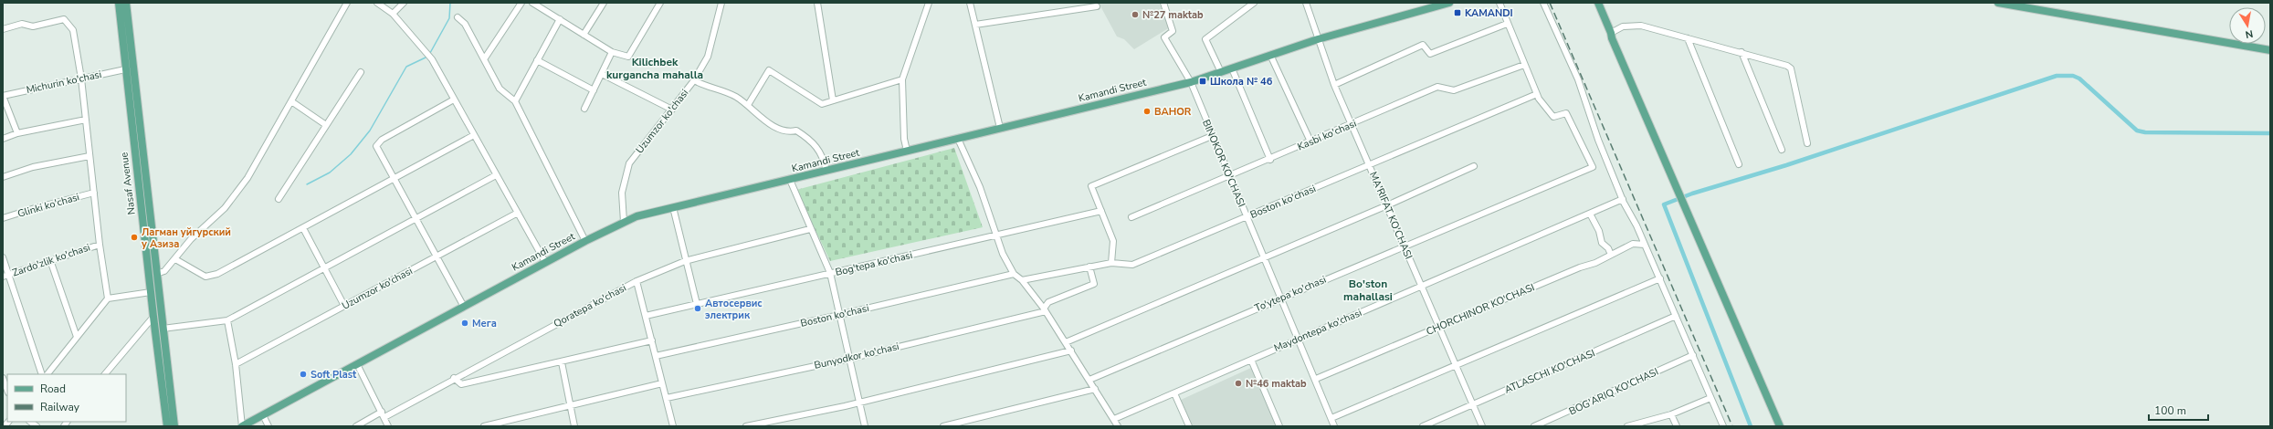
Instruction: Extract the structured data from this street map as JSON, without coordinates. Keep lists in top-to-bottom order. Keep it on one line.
{"streets":{"main road":["Kamandi Street","Nasaf Avenue"],"street":["Michurin ko'chasi","Uzumzor ko'chasi","Kasbi ko'chasi","BINOKOR KO'CHASI","Boston ko'chasi","Glinki ko'chasi","MA'RIFAT KO'CHASI","Zardo'zlik ko'chasi","Bog'tepa ko'chasi","To'ytepa ko'chasi","Qoratepa ko'chasi","CHORCHINOR KO'CHASI","Maydontepa ko'chasi","Bunyodkor ko'chasi","ATLASCHI KO'CHASI","BOG'ARIQ KO'CHASI"]},"crossings":[["Michurin ko'chasi","Nasaf Avenue"],["Kamandi Street","Uzumzor ko'chasi"],["Kamandi Street","BINOKOR KO'CHASI"],["Kamandi Street","MA'RIFAT KO'CHASI"],["Kasbi ko'chasi","BINOKOR KO'CHASI"],["Kasbi ko'chasi","MA'RIFAT KO'CHASI"],["BINOKOR KO'CHASI","Boston ko'chasi"],["BINOKOR KO'CHASI","To'ytepa ko'chasi"],["BINOKOR KO'CHASI","CHORCHINOR KO'CHASI"],["BINOKOR KO'CHASI","Maydontepa ko'chasi"],["Boston ko'chasi","MA'RIFAT KO'CHASI"],["Boston ko'chasi","To'ytepa ko'chasi"],["MA'RIFAT KO'CHASI","To'ytepa ko'chasi"],["MA'RIFAT KO'CHASI","CHORCHINOR KO'CHASI"],["MA'RIFAT KO'CHASI","Maydontepa ko'chasi"],["MA'RIFAT KO'CHASI","ATLASCHI KO'CHASI"]],"districts":["Kilichbek kurgancha mahalla","Bo'ston mahallasi"],"places":{"transit":["KAMANDI","Школа № 46"],"other":["№27 maktab","BAHOR","Лагман уйгурский у Азиза","Автосервис электрик","Мега","Soft Plast","№46 maktab"]},"legend":["Road","Railway"],"scale_bar":"100 m","north":"bottom"}
